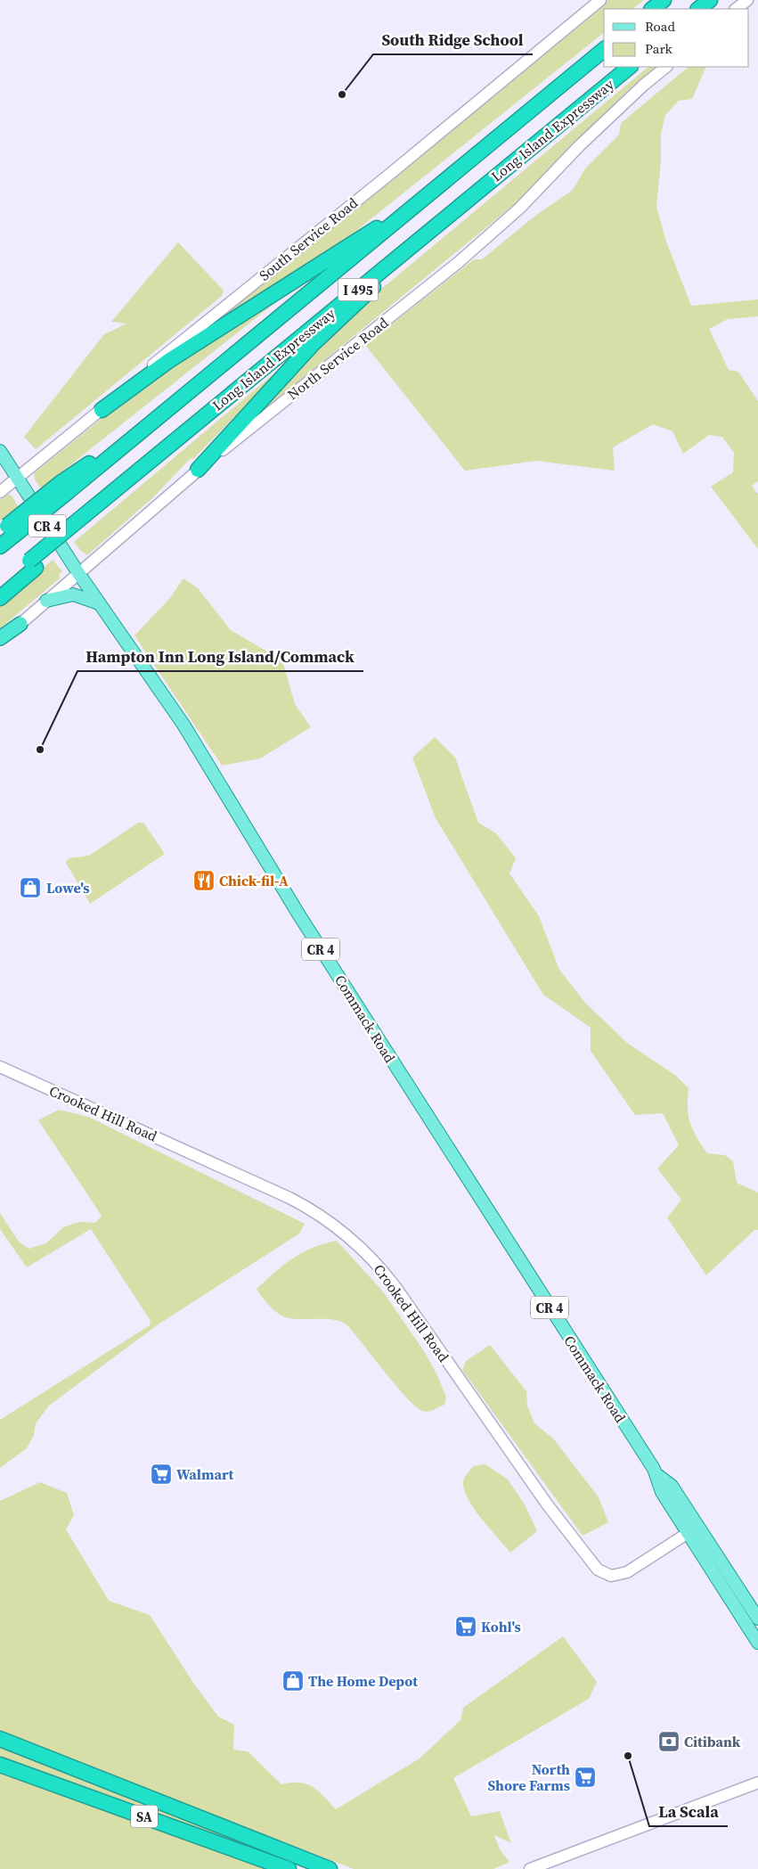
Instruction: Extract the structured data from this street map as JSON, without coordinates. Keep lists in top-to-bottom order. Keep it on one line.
{"streets":{"highway":["Long Island Expressway","I 495","SA"],"main road":["South Service Road","North Service Road","CR 4","Commack Road","Crooked Hill Road"]},"crossings":[["South Service Road","Commack Road"],["North Service Road","Commack Road"],["Commack Road","Crooked Hill Road"]],"places":{"other":["South Ridge School","Hampton Inn Long Island/Commack","La Scala"],"restaurant":["Chick-fil-A"],"shop":["Lowe's","The Home Depot"],"supermarket":["Walmart","Kohl's","North Shore Farms"],"bank":["Citibank"]},"legend":["Road","Park"]}
